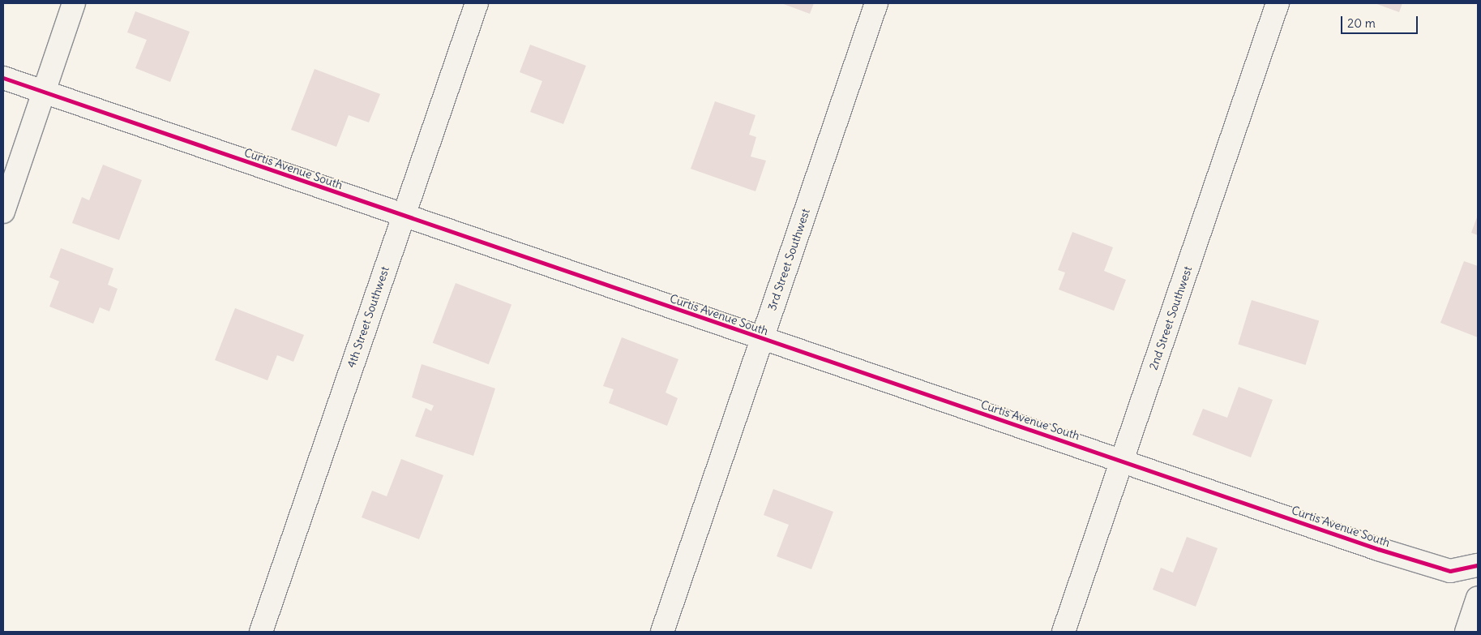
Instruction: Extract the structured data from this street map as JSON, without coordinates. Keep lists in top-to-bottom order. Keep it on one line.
{"streets":{"street":["Curtis Avenue South","3rd Street Southwest","4th Street Southwest","2nd Street Southwest"]},"crossings":[["Curtis Avenue South","3rd Street Southwest"],["Curtis Avenue South","4th Street Southwest"],["Curtis Avenue South","2nd Street Southwest"]],"scale_bar":"20 m"}
